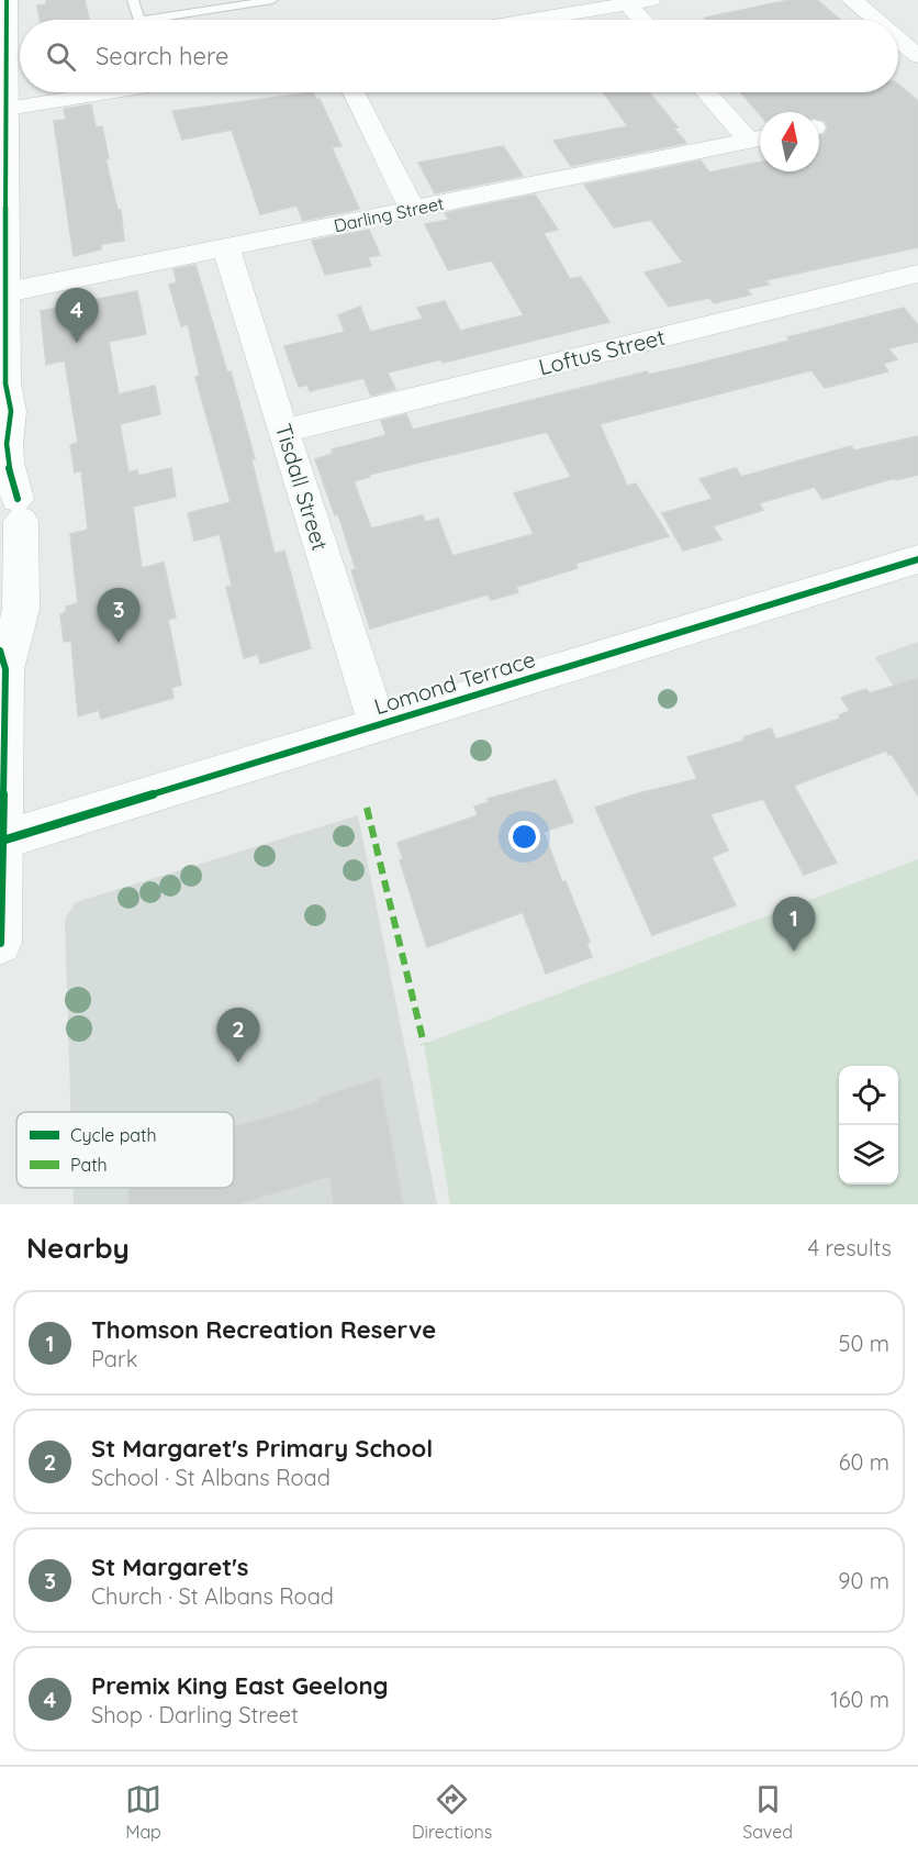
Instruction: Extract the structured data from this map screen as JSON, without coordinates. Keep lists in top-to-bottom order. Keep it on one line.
{"streets":{"street":["Darling Street","Loftus Street","Tisdall Street","Lomond Terrace"]},"crossings":[["Darling Street","Tisdall Street"],["Loftus Street","Tisdall Street"],["Tisdall Street","Lomond Terrace"]],"legend":["Cycle path","Path"],"north":"top","page":{"search":"Search here","pins":["4","3","1","2"],"heading":["Nearby","4 results"],"list":[{"mark":"1","name":"Thomson Recreation Reserve","note":"Park","value":"50 m"},{"mark":"2","name":"St Margaret's Primary School","note":"School · St Albans Road","value":"60 m"},{"mark":"3","name":"St Margaret's","note":"Church · St Albans Road","value":"90 m"},{"mark":"4","name":"Premix King East Geelong","note":"Shop · Darling Street","value":"160 m"}],"nav":["Map","Directions","Saved"]}}
